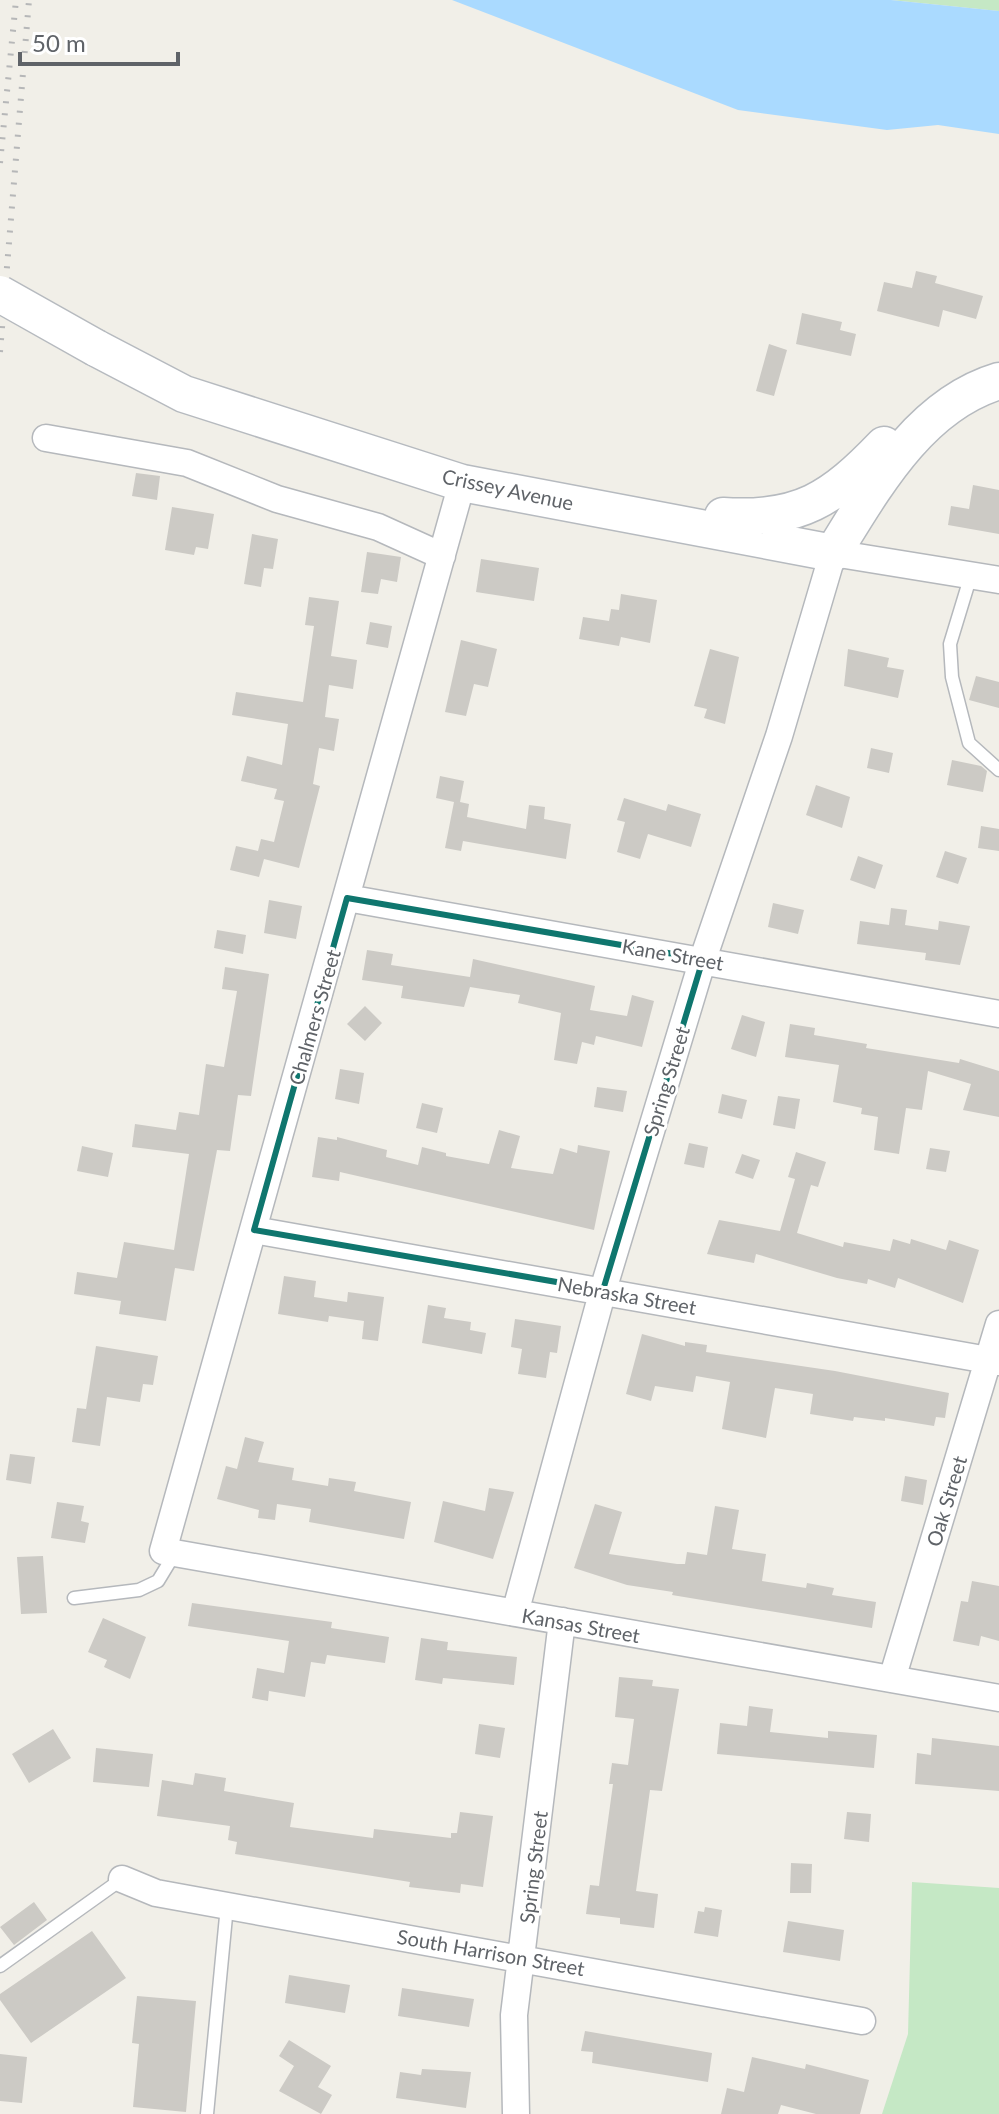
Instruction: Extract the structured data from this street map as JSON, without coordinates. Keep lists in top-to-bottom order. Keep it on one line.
{"streets":{"main road":["Crissey Avenue"],"street":["Kane Street","Chalmers Street","Spring Street","Nebraska Street","Oak Street","Kansas Street","South Harrison Street"]},"crossings":[["Crissey Avenue","Chalmers Street"],["Crissey Avenue","Spring Street"],["Kane Street","Chalmers Street"],["Kane Street","Spring Street"],["Chalmers Street","Nebraska Street"],["Chalmers Street","Kansas Street"],["Spring Street","Nebraska Street"],["Spring Street","Kansas Street"],["Spring Street","South Harrison Street"],["Nebraska Street","Oak Street"],["Oak Street","Kansas Street"]],"scale_bar":"50 m"}
